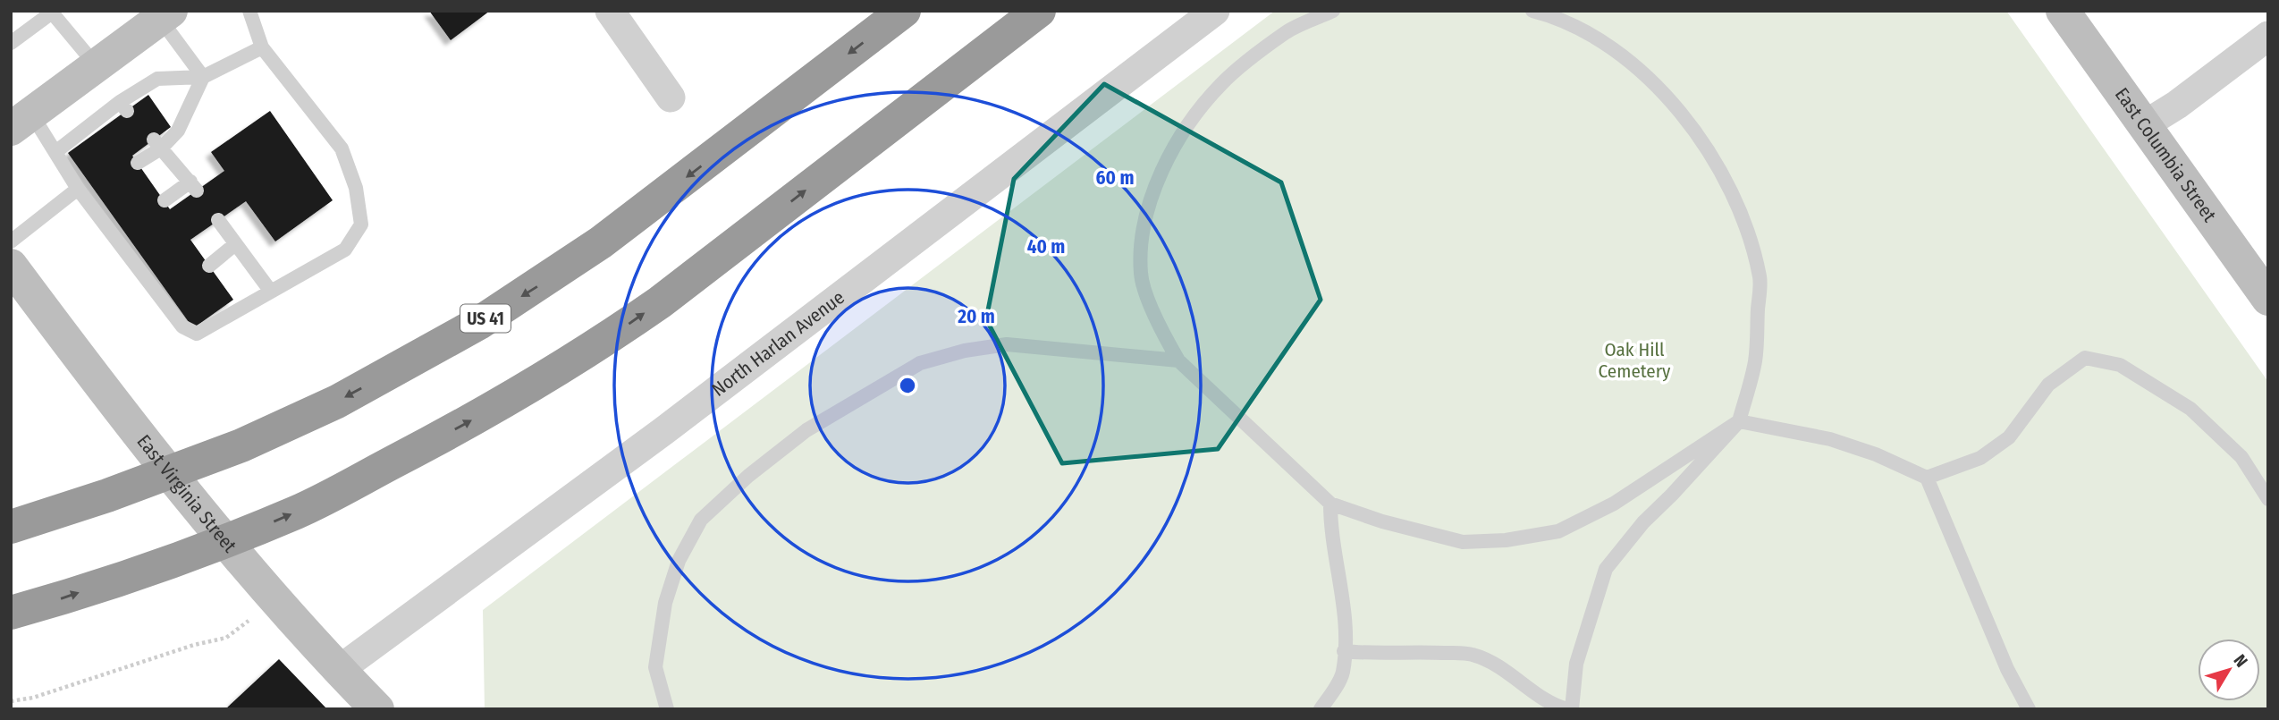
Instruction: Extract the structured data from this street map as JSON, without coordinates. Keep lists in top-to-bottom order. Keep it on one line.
{"streets":{"highway":["US 41"],"main road":["East Columbia Street","East Virginia Street"],"street":["North Harlan Avenue"]},"crossings":[["US 41","East Virginia Street"],["North Harlan Avenue","East Virginia Street"]],"parks":["Oak Hill Cemetery"],"north":"top right","rings":["60 m","40 m","20 m"]}
